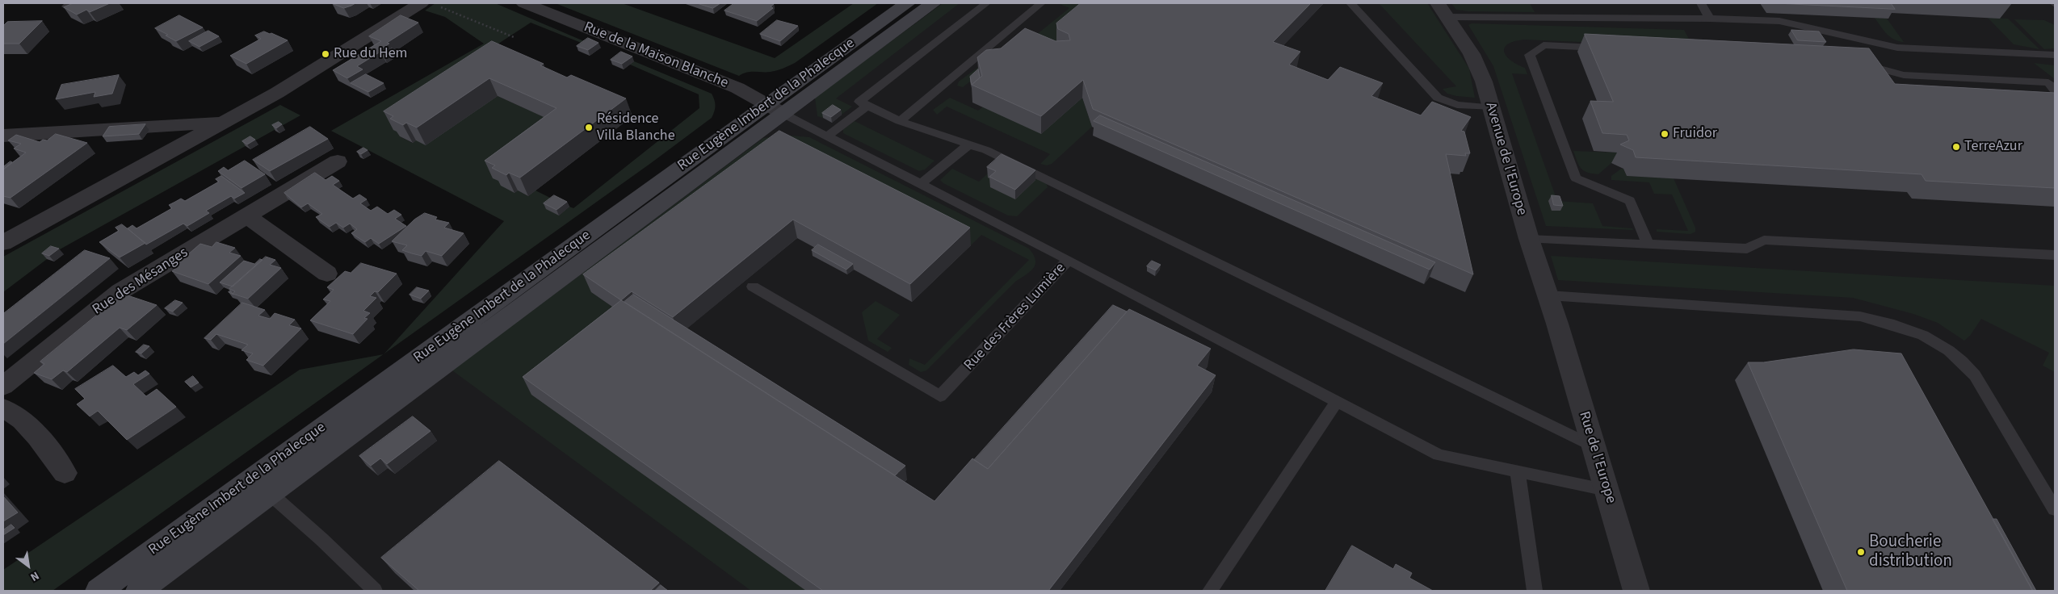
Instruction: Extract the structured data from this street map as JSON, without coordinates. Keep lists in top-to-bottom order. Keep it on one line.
{"streets":{"street":["Rue de la Maison Blanche","Rue Eugène Imbert de la Phalecque","Avenue de l'Europe","Rue des Mésanges","Rue de l'Europe"],"lane":["Rue des Frères Lumière"]},"crossings":[["Rue de la Maison Blanche","Rue Eugène Imbert de la Phalecque"],["Rue de la Maison Blanche","Rue des Frères Lumière"],["Rue Eugène Imbert de la Phalecque","Rue des Frères Lumière"],["Avenue de l'Europe","Rue de l'Europe"]],"places":["Rue du Hem","Résidence Villa Blanche","Fruidor","TerreAzur","Boucherie distribution"],"north":"bottom right"}
